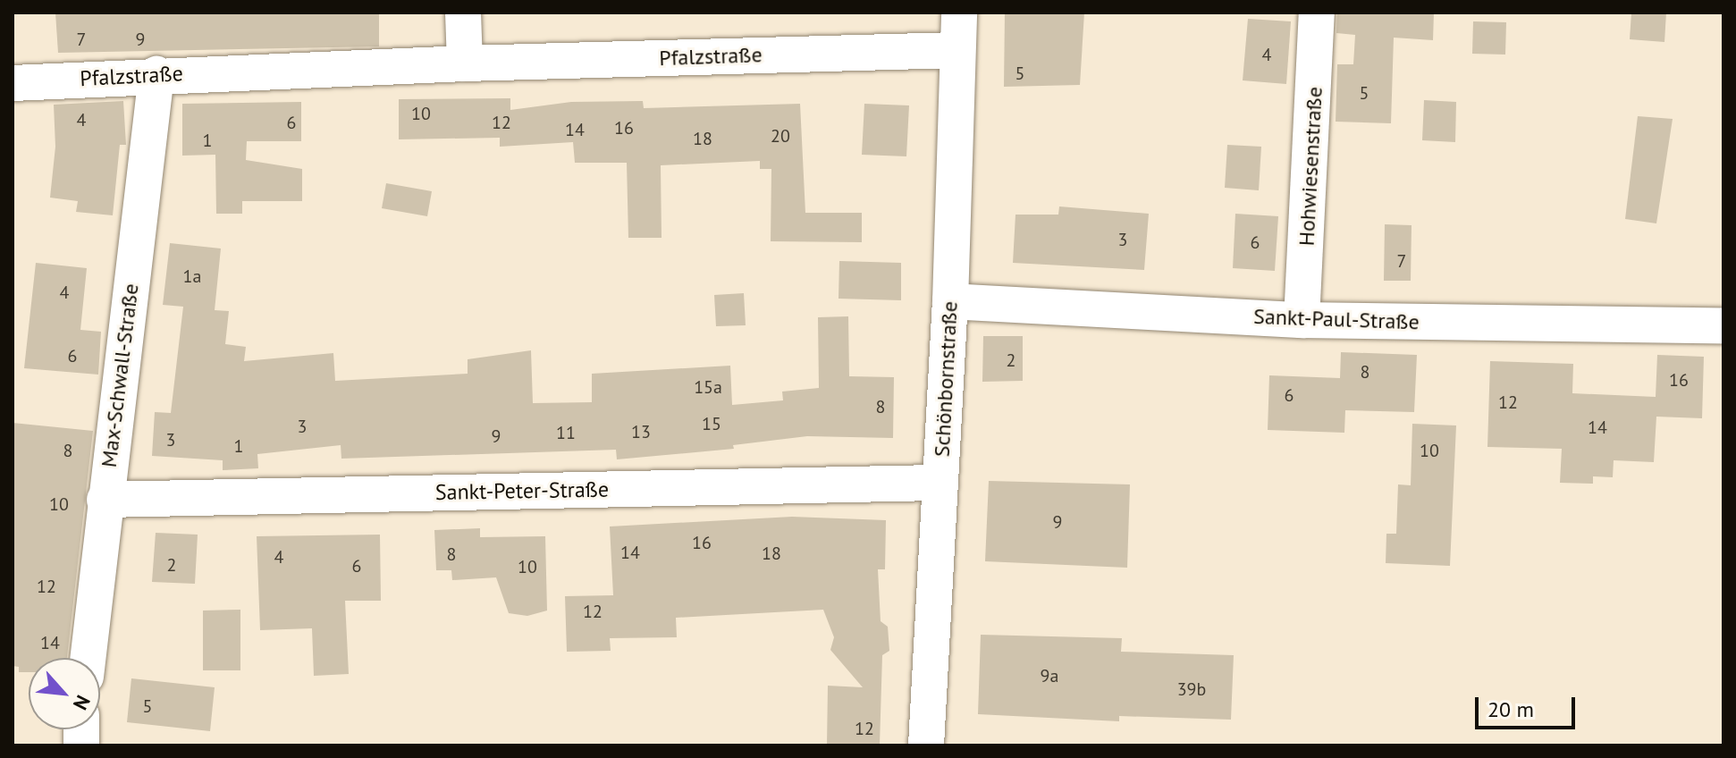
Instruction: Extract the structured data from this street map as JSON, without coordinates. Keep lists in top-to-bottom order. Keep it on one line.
{"streets":{"street":["Pfalzstraße","Hohwiesenstraße","Sankt-Paul-Straße","Max-Schwall-Straße","Schönbornstraße","Sankt-Peter-Straße"]},"crossings":[["Pfalzstraße","Max-Schwall-Straße"],["Pfalzstraße","Schönbornstraße"],["Hohwiesenstraße","Sankt-Paul-Straße"],["Sankt-Paul-Straße","Schönbornstraße"],["Max-Schwall-Straße","Sankt-Peter-Straße"],["Schönbornstraße","Sankt-Peter-Straße"]],"house_numbers":["7","9","4","5","5","10","4","6","12","16","14","20","18","1","3","6","7","1a","4","6","2","8","16","15a","6","12","8","15","3","14","13","11","9","3","1","8","10","10","9","16","14","18","8","4","2","6","10","12","12","14","9a","39b","5","12"],"scale_bar":"20 m","north":"bottom right"}
